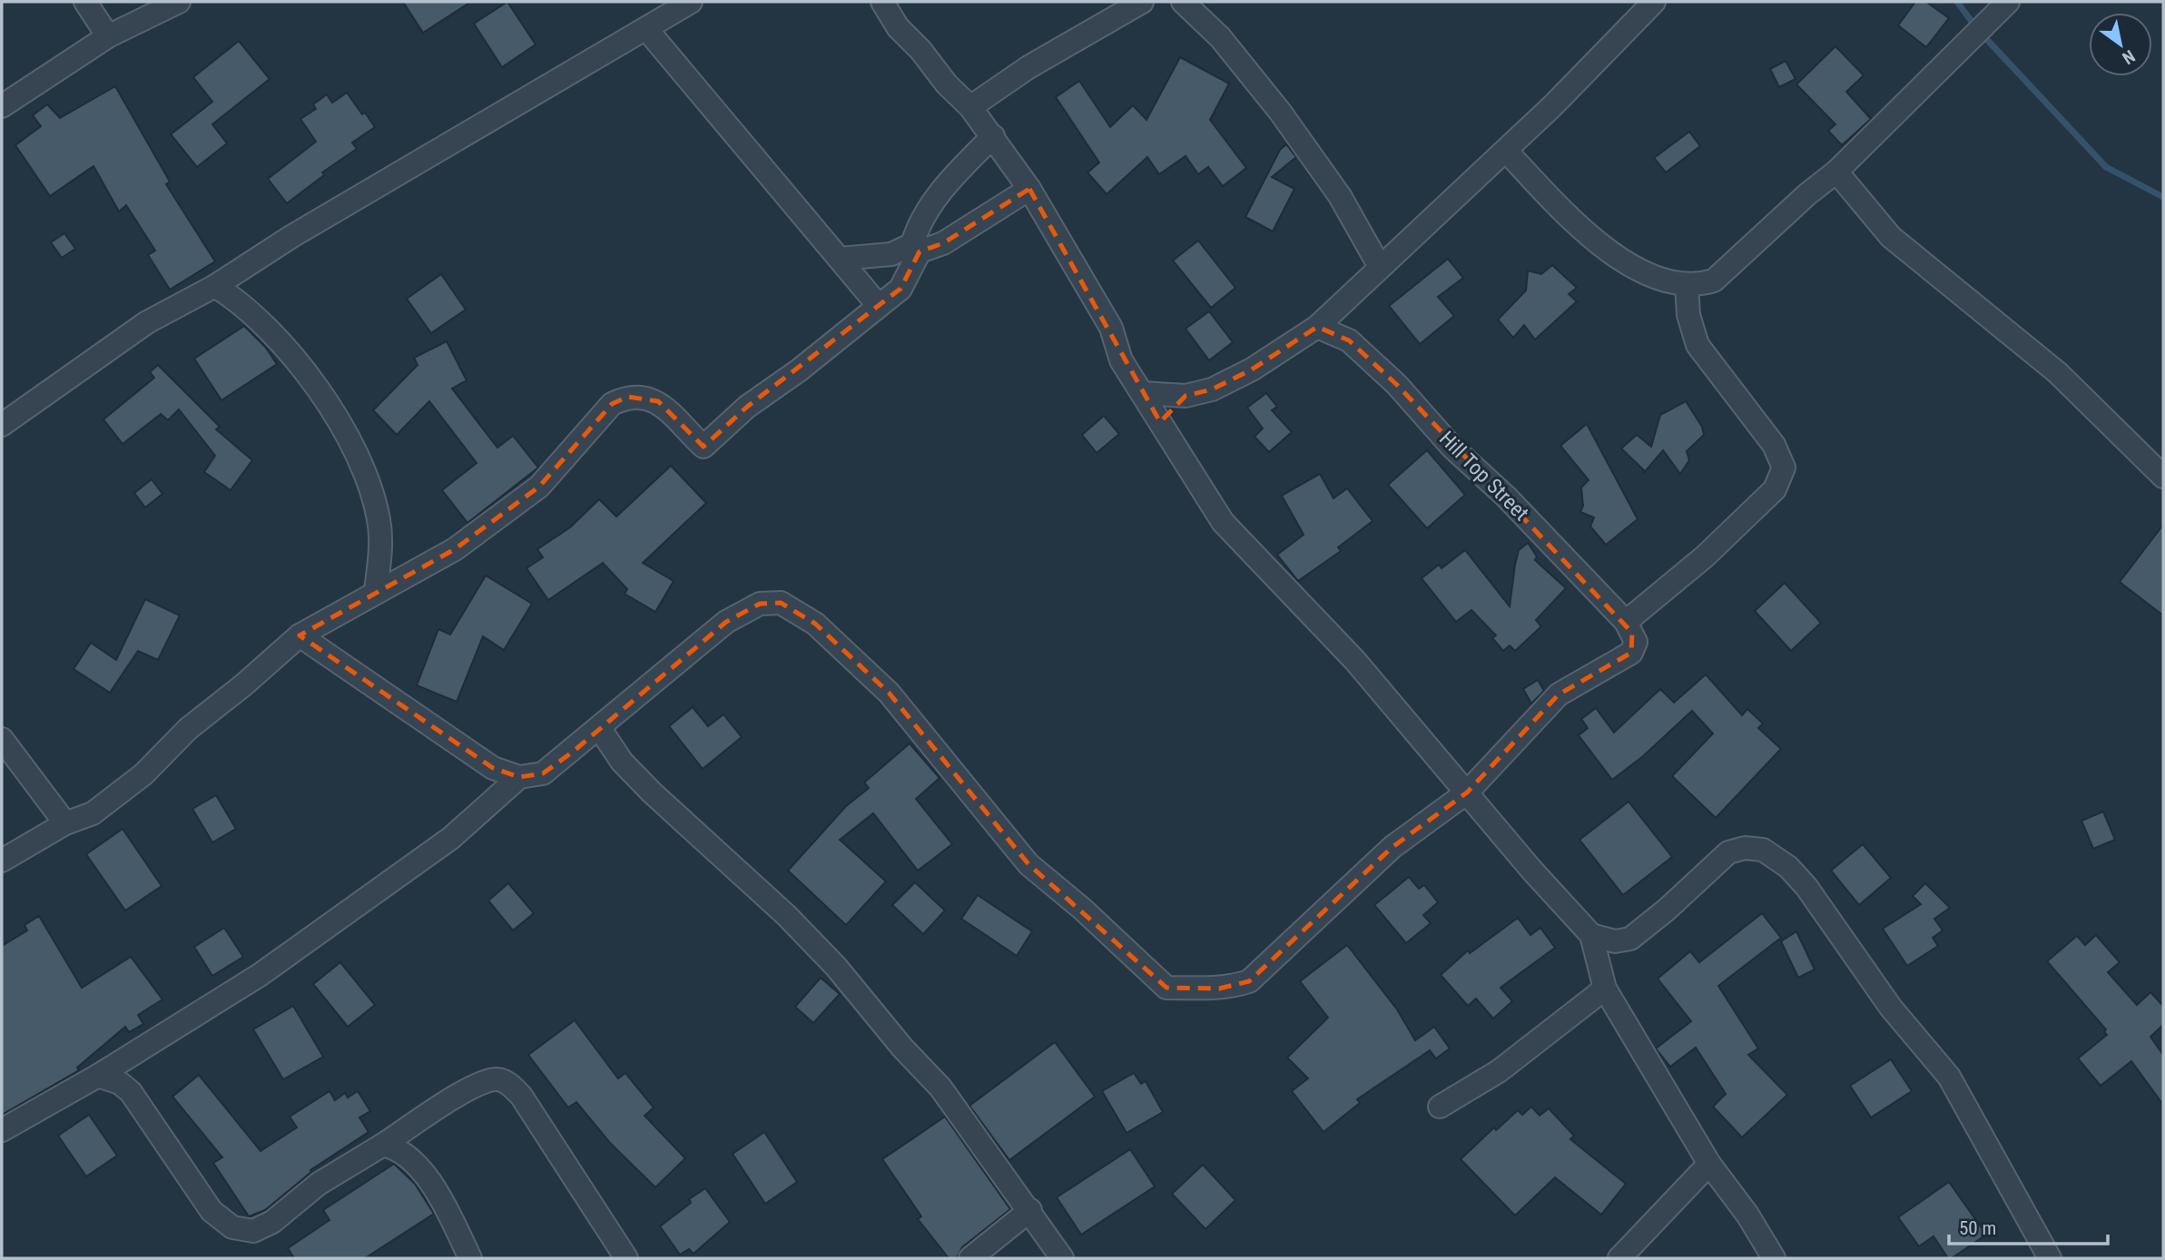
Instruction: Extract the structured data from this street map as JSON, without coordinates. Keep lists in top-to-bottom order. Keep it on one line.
{"streets":{"street":["Hill Top Street"]},"scale_bar":"50 m","north":"bottom right"}
